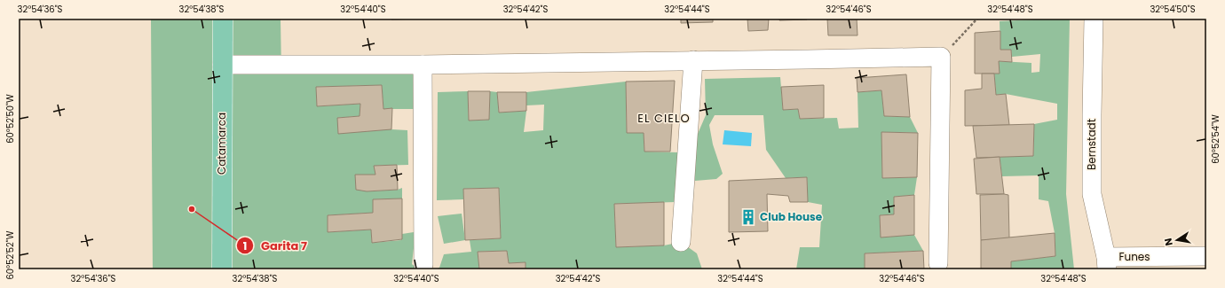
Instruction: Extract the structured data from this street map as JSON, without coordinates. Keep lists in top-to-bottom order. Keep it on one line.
{"streets":{"main road":["Catamarca"],"street":["Bernstadt","Funes"]},"crossings":[["Bernstadt","Funes"]],"districts":["EL CIELO"],"places":{"other":["Garita 7"],"building":["Club House"]},"north":"left","coordinates":["32°54'36\"S","32°54'38\"S","32°54'40\"S","32°54'42\"S","32°54'44\"S","32°54'46\"S","32°54'48\"S","32°54'50\"S","60°52'50\"W","60°52'54\"W","60°52'52\"W"]}
